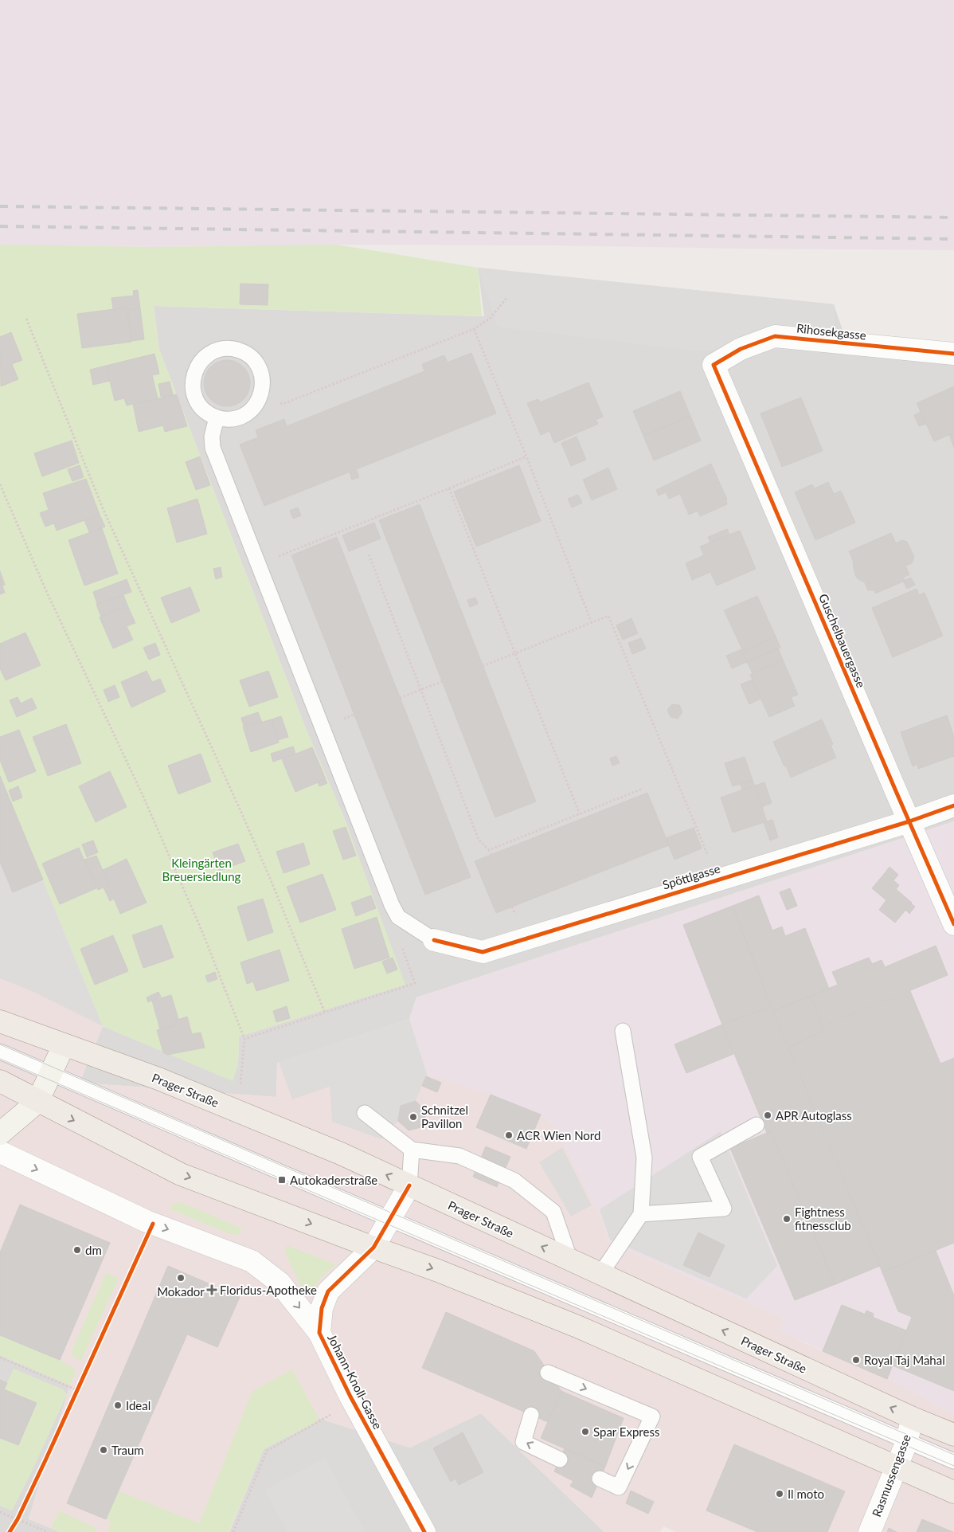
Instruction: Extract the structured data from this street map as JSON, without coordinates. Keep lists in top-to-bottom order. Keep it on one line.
{"streets":{"main road":["Prager Straße"],"street":["Rihosekgasse","Guschelbauergasse","Spöttlgasse","Johann-Knoll-Gasse","Rasmussengasse"]},"crossings":[["Rihosekgasse","Guschelbauergasse"],["Guschelbauergasse","Spöttlgasse"],["Prager Straße","Johann-Knoll-Gasse"],["Prager Straße","Rasmussengasse"]],"parks":["Kleingärten Breuersiedlung"],"places":{"other":["APR Autoglass","Schnitzel Pavillon","ACR Wien Nord","Fightness fitnessclub","dm","Mokador","Royal Taj Mahal","Ideal","Spar Express","Traum","Il moto"],"transit":["Autokaderstraße"],"health":["Floridus-Apotheke"]}}
